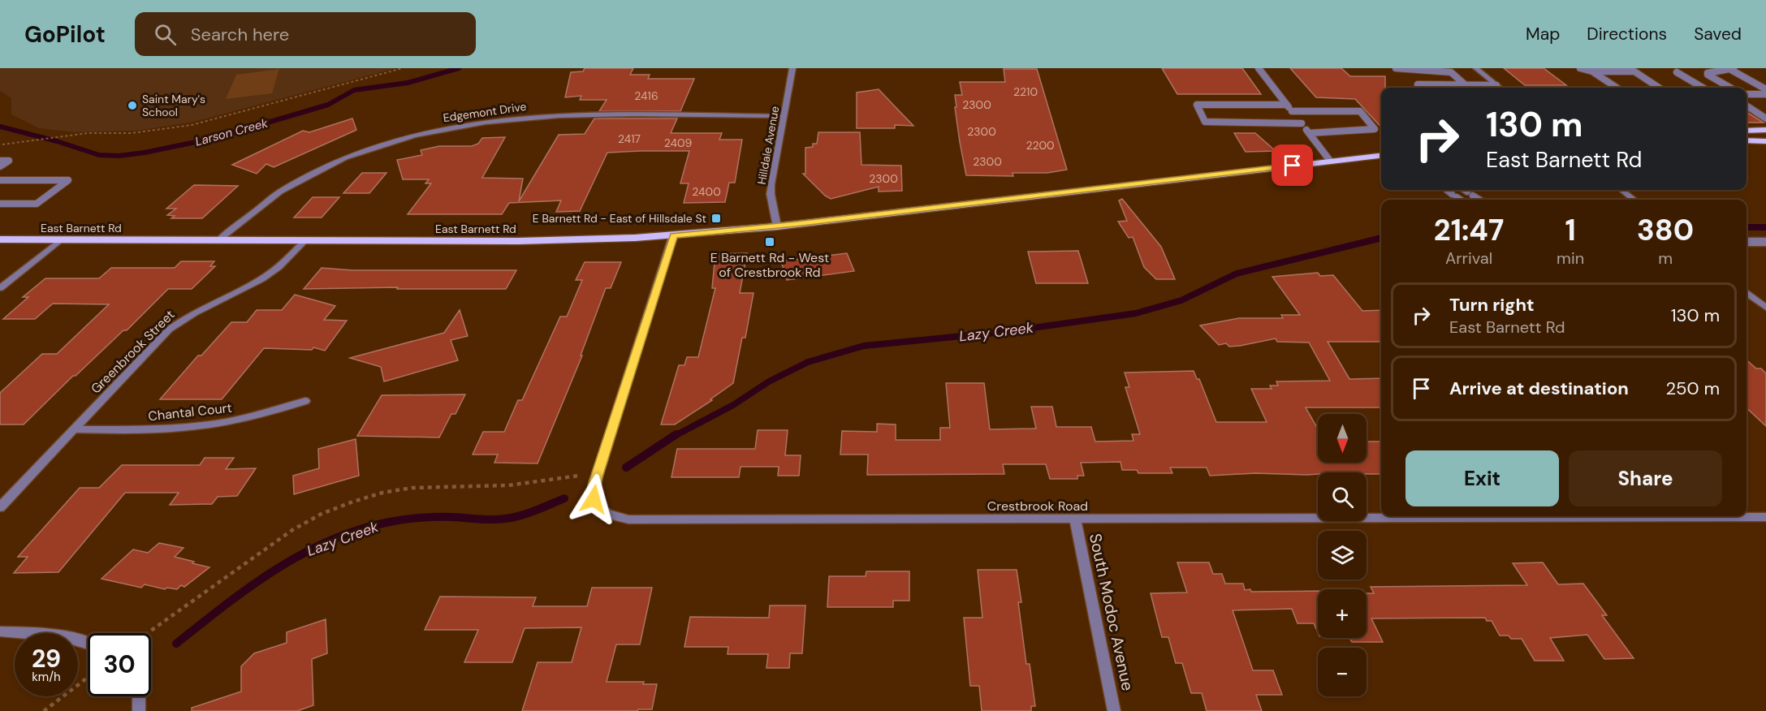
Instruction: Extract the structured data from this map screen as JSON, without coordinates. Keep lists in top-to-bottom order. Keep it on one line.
{"streets":{"main road":["East Barnett Rd"],"street":["Edgemont Drive","Hilldale Avenue","Greenbrook Street","Chantal Court","Crestbrook Road","South Modoc Avenue"]},"crossings":[["Edgemont Drive","Hilldale Avenue"],["Edgemont Drive","East Barnett Rd"],["Hilldale Avenue","East Barnett Rd"],["East Barnett Rd","Greenbrook Street"],["East Barnett Rd","Crestbrook Road"],["Greenbrook Street","Chantal Court"],["Crestbrook Road","South Modoc Avenue"]],"water":["Larson Creek","Lazy Creek"],"places":{"other":["Saint Mary's School"],"transit":["E Barnett Rd - East of Hillsdale St","E Barnett Rd - West of Crestbrook Rd"]},"house_numbers":["2210","2416","2300","2300","2417","2409","2200","2300","2300","2400"],"north":"bottom","page":{"header":"GoPilot","search":"Search here","nav":["Map","Directions","Saved"],"turn":["130 m","East Barnett Rd"],"eta":["21:47","Arrival","1","min","380","m"],"list":[{"name":"Turn right","note":"East Barnett Rd","value":"130 m"},{"name":"Arrive at destination","value":"250 m"}],"map_buttons":["+","−"],"buttons":["Exit","Share"],"speed":"29 km/h","limit":"30"}}
